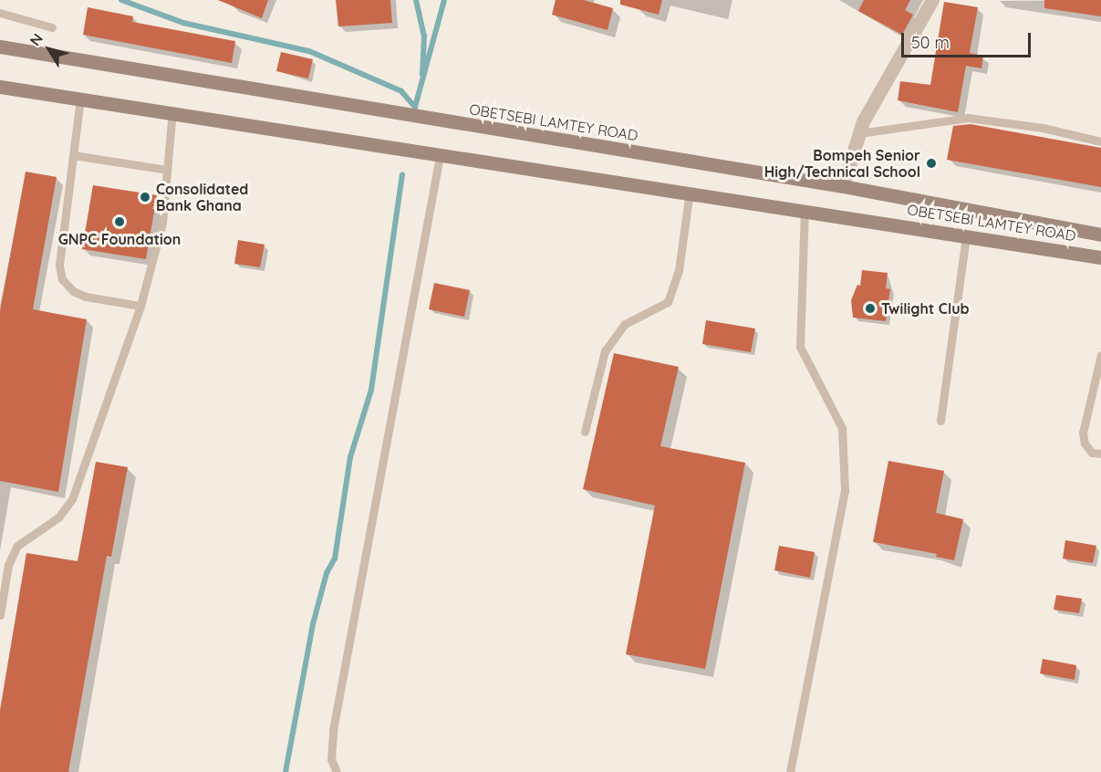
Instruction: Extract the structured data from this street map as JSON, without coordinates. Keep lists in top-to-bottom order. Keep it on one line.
{"streets":{"main road":["OBETSEBI LAMTEY ROAD"]},"places":["Bompeh Senior High/Technical School","Consolidated Bank Ghana","GNPC Foundation","Twilight Club"],"scale_bar":"50 m","north":"top left"}
